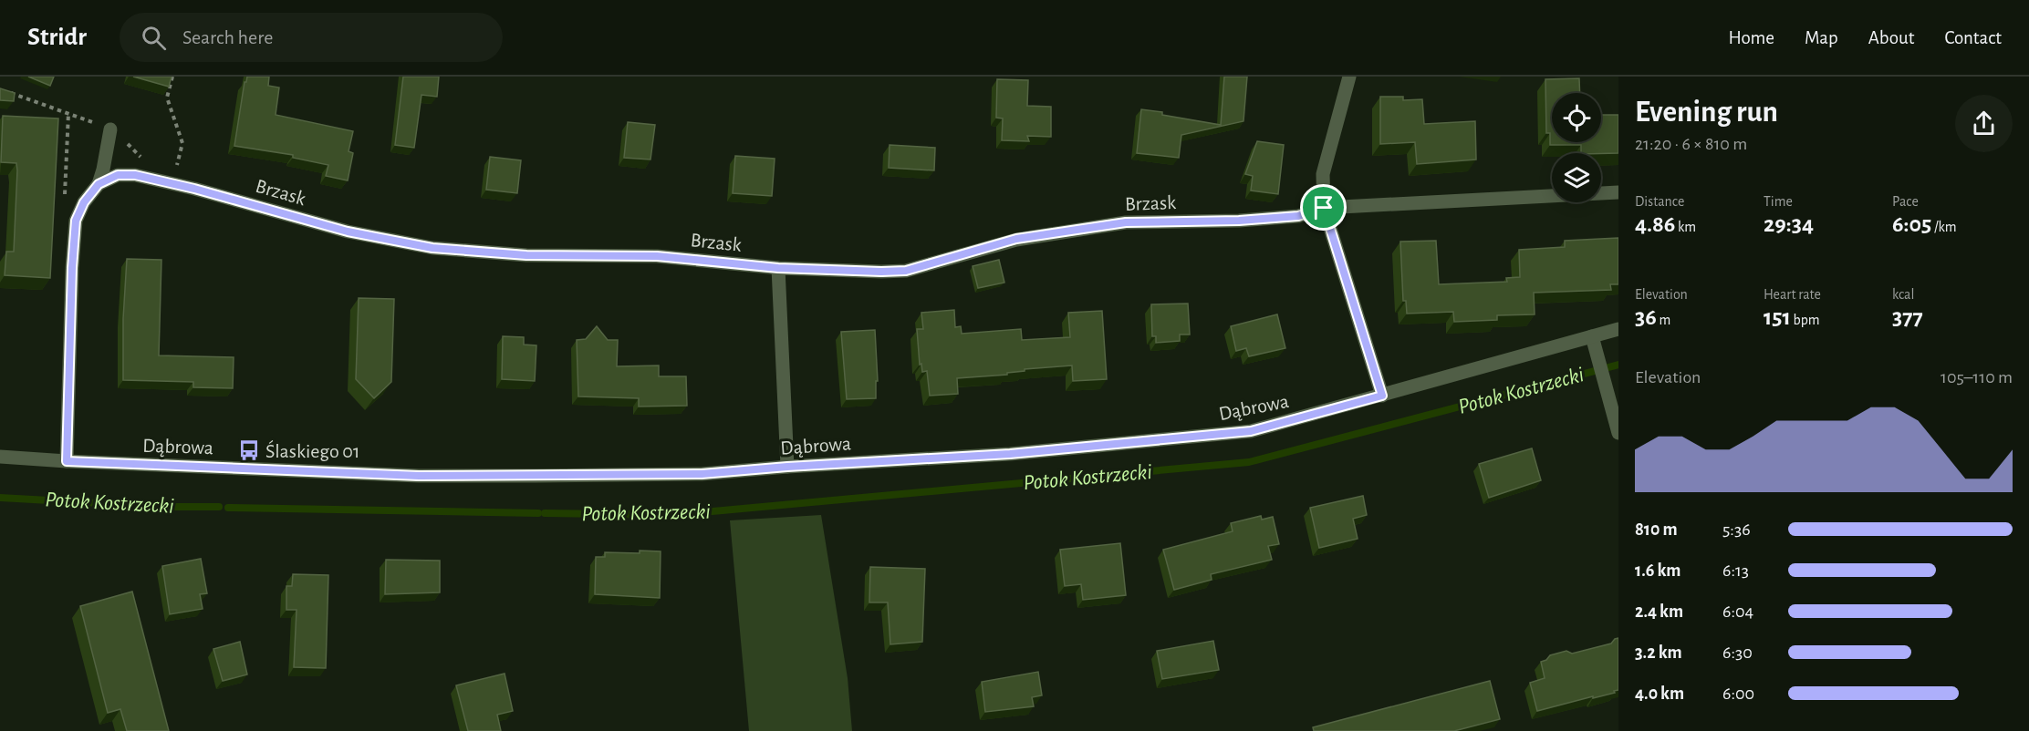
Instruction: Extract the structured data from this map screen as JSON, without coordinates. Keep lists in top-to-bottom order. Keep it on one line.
{"streets":{"street":["Brzask","Dąbrowa"]},"water":["Potok Kostrzecki"],"places":{"bus stop":["Ślaskiego 01"]},"page":{"header":"Stridr","search":"Search here","nav":["Home","Map","About","Contact"],"heading":["Evening run","21:20 · 6 × 810 m"],"stats":[["Distance","4.86 km"],["Time","29:34"],["Pace","6:05 /km"],["Elevation","36 m"],["Heart rate","151 bpm"],["kcal","377"]],"chart":["Elevation","105–110 m"],"list":[{"name":"810 m","note":"5:36"},{"name":"1.6 km","note":"6:13"},{"name":"2.4 km","note":"6:04"},{"name":"3.2 km","note":"6:30"},{"name":"4.0 km","note":"6:00"}]}}
